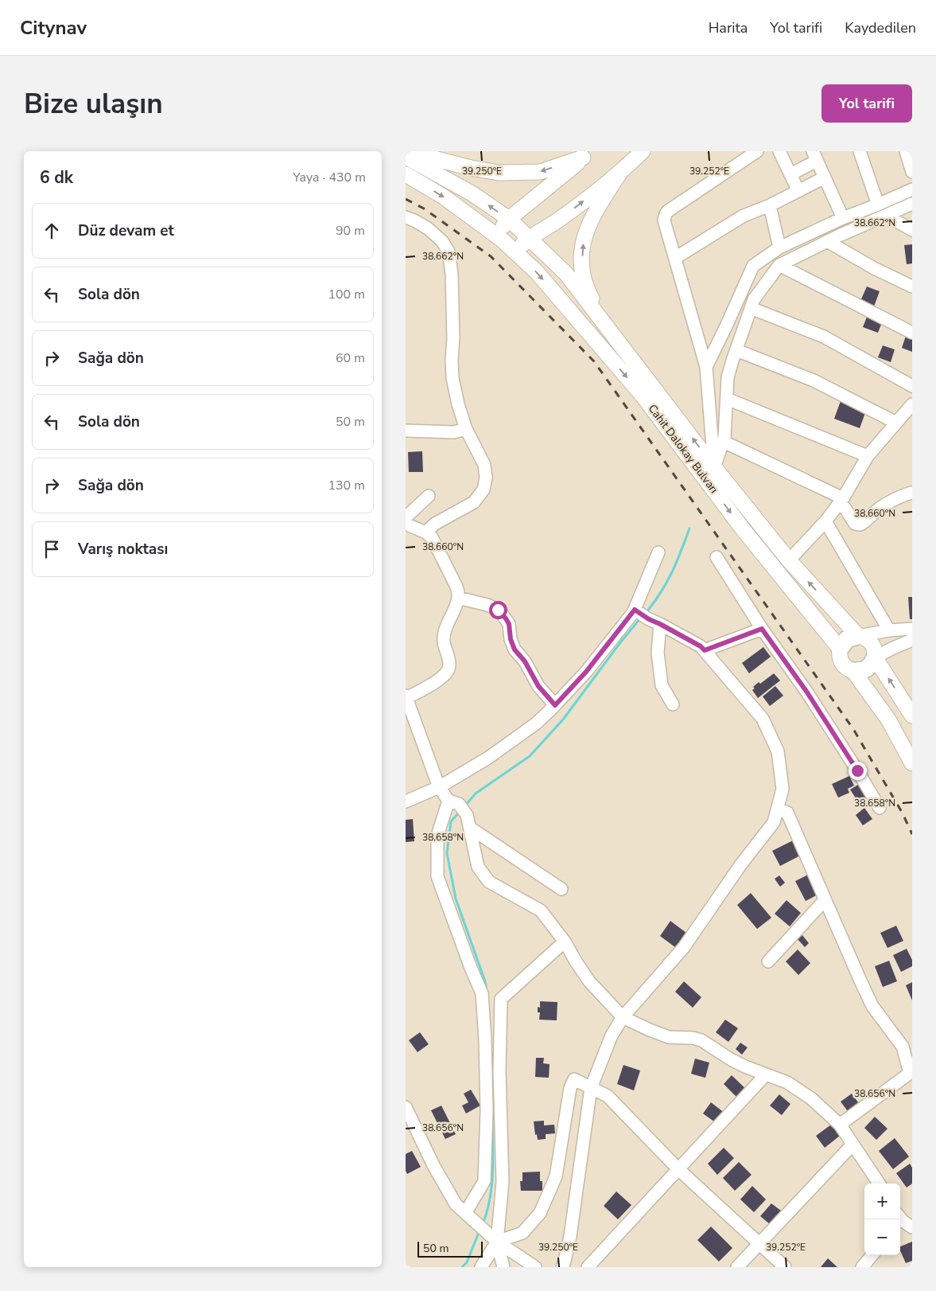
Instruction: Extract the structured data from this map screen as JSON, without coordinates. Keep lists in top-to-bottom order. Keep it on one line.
{"streets":{"main road":["Cahit Dalokay Bulvarı"]},"scale_bar":"50 m","page":{"header":"Citynav","nav":["Harita","Yol tarifi","Kaydedilen"],"buttons":"Yol tarifi","title":"Bize ulaşın","heading":["6 dk","Yaya · 430 m"],"list":[["Düz devam et","90 m"],["Sola dön","100 m"],["Sağa dön","60 m"],["Sola dön","50 m"],["Sağa dön","130 m"],"Varış noktası"],"map_buttons":["+","−"],"scale":"50 m"},"coordinates":["39.250°E","39.252°E","38.662°N","38.660°N","38.658°N","38.656°N"]}
